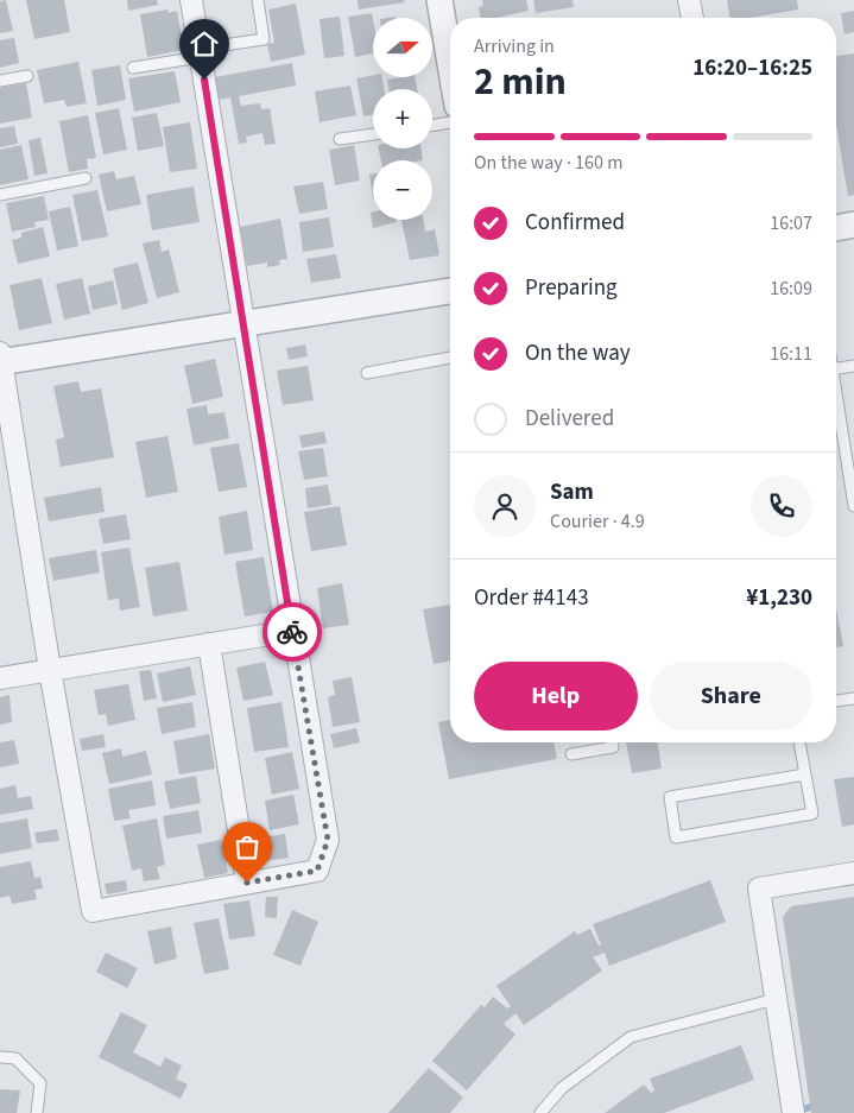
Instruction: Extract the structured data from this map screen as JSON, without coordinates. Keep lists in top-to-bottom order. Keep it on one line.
{"north":"right","page":{"map_buttons":["+","−"],"heading":["2 min","Arriving in","16:20–16:25"],"panel":["Sam","Courier · 4.9","Order #4143","¥1,230"],"bar":"On the way · 160 m","list":[["Confirmed","16:07"],["Preparing","16:09"],["On the way","16:11"],"Delivered"],"buttons":["Help","Share"]}}
